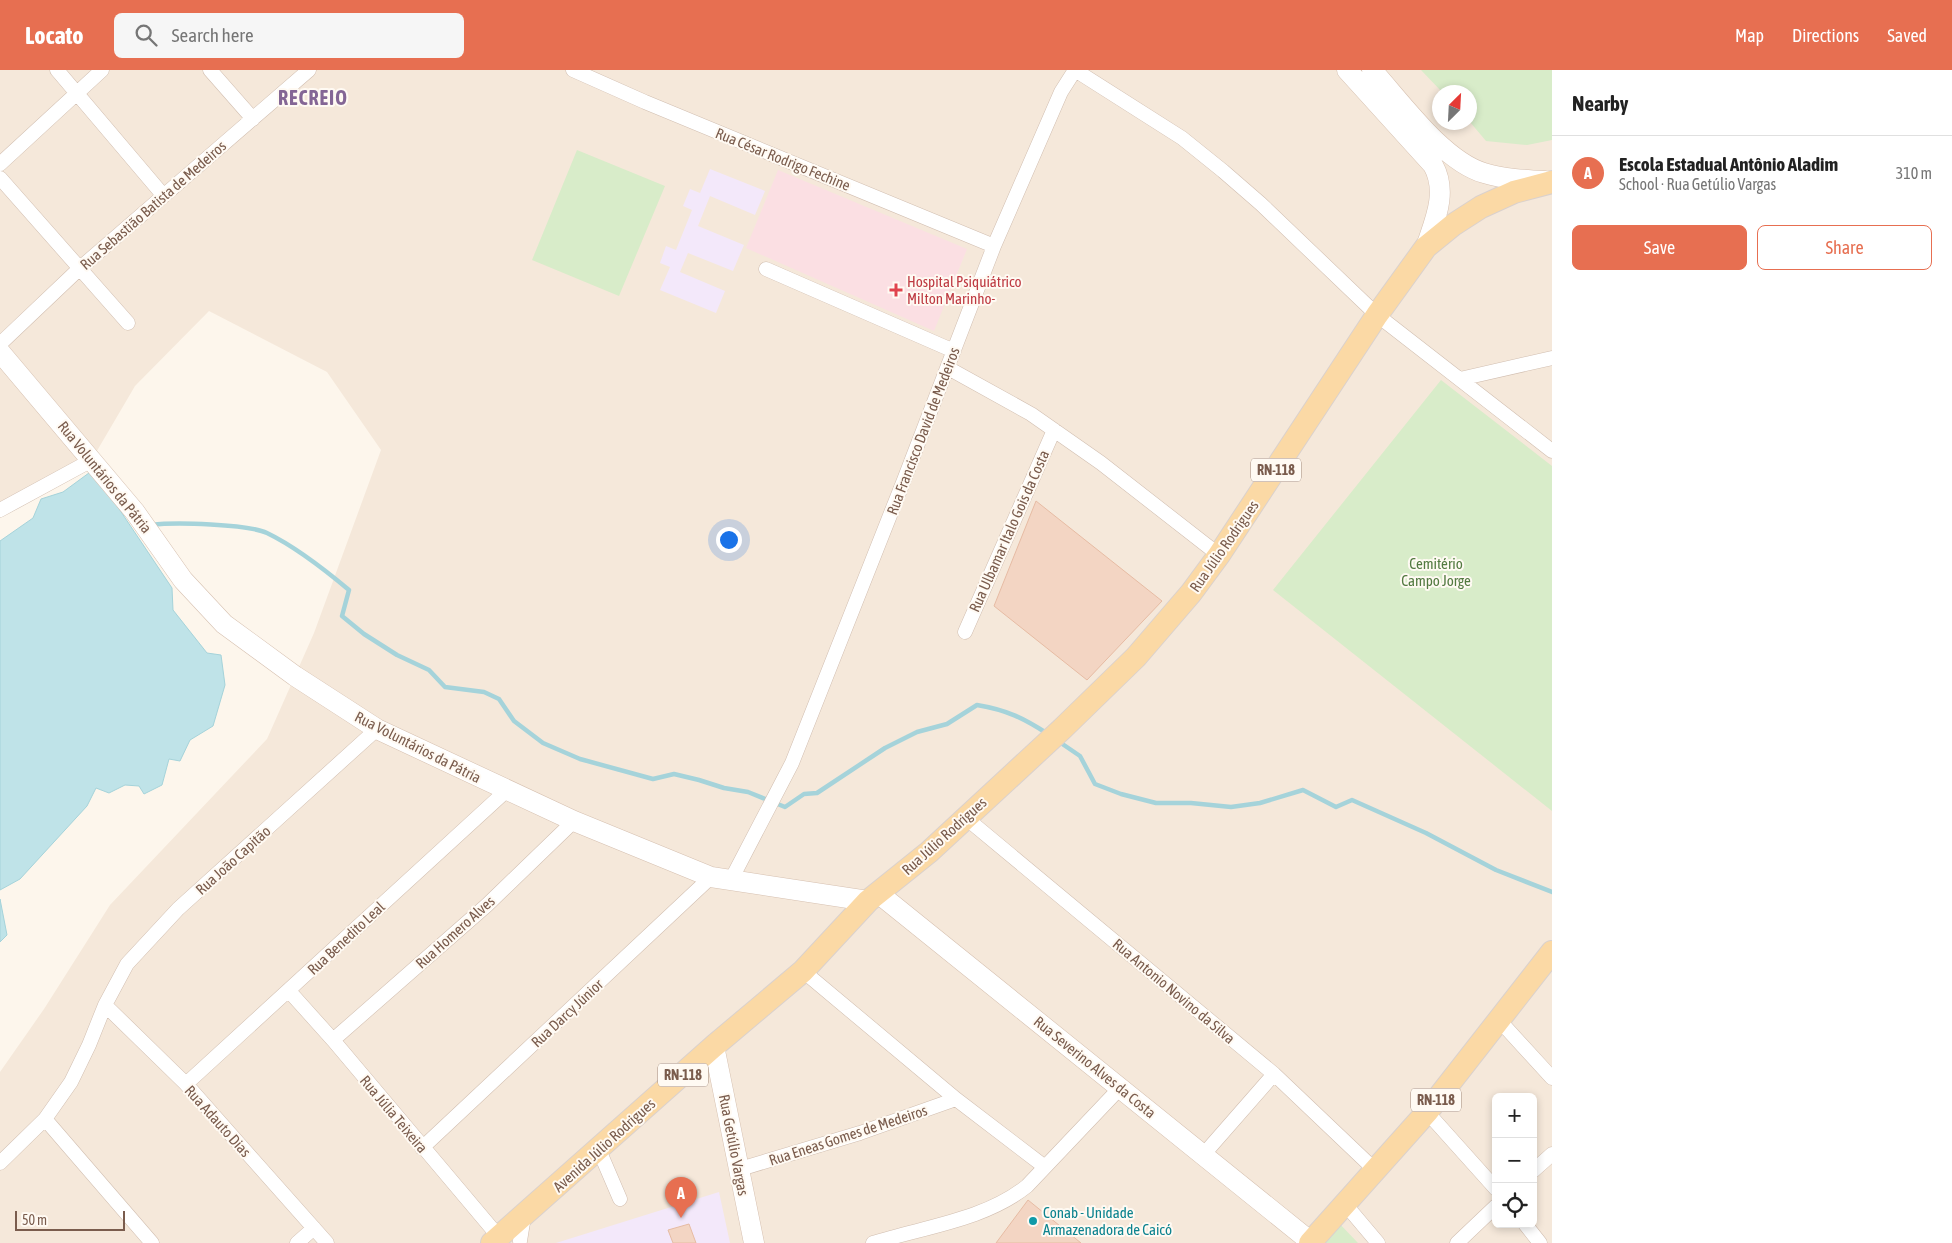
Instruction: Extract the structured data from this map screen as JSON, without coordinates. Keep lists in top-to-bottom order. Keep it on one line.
{"streets":{"main road":["RN-118","Rua Júlio Rodrigues","Avenida Júlio Rodrigues"],"street":["Rua César Rodrigo Fechine","Rua Sebastião Batista de Medeiros","Rua Francisco David de Medeiros","Rua Voluntários da Pátria","Rua Ulbamar Italo Gois da Costa","Rua João Capitão","Rua Homero Alves","Rua Benedito Leal","Rua Antonio Novino da Silva","Rua Darcy Júnior","Rua Severino Alves da Costa","Rua Júlia Teixeira","Rua Adauto Dias","Rua Eneas Gomes de Medeiros","Rua Getúlio Vargas"]},"crossings":[["Rua César Rodrigo Fechine","Rua Francisco David de Medeiros"],["Rua Francisco David de Medeiros","Rua Voluntários da Pátria"],["Rua Francisco David de Medeiros","Rua Darcy Júnior"],["RN-118","Rua Antonio Novino da Silva"],["RN-118","Rua Severino Alves da Costa"],["Rua Voluntários da Pátria","Rua Júlio Rodrigues"],["Rua Voluntários da Pátria","Rua João Capitão"],["Rua Voluntários da Pátria","Rua Homero Alves"],["Rua Voluntários da Pátria","Rua Benedito Leal"],["Rua Voluntários da Pátria","Rua Darcy Júnior"],["Rua Voluntários da Pátria","Rua Severino Alves da Costa"],["Rua Voluntários da Pátria","Avenida Júlio Rodrigues"],["Rua Júlio Rodrigues","Rua Antonio Novino da Silva"],["Rua Júlio Rodrigues","Rua Severino Alves da Costa"],["Rua Júlio Rodrigues","Avenida Júlio Rodrigues"],["Rua João Capitão","Rua Adauto Dias"],["Rua Homero Alves","Rua Júlia Teixeira"],["Rua Benedito Leal","Rua Júlia Teixeira"],["Rua Benedito Leal","Rua Adauto Dias"],["Rua Darcy Júnior","Rua Júlia Teixeira"],["Rua Severino Alves da Costa","Avenida Júlio Rodrigues"],["Rua Júlia Teixeira","Avenida Júlio Rodrigues"],["Rua Eneas Gomes de Medeiros","Rua Getúlio Vargas"],["Avenida Júlio Rodrigues","Rua Getúlio Vargas"]],"districts":["RECREIO"],"parks":["Cemitério Campo Jorge"],"places":{"health":["Hospital Psiquiátrico Milton Marinho-"],"other":["Conab - Unidade Armazenadora de Caicó"]},"scale_bar":"50 m","north":"top right","page":{"header":"Locato","search":"Search here","nav":["Map","Directions","Saved"],"heading":"Nearby","list":[{"mark":"A","name":"Escola Estadual Antônio Aladim","note":"School · Rua Getúlio Vargas","value":"310 m"}],"buttons":["Save","Share"],"map_buttons":["+","−"],"pins":"A","scale":"50 m"}}
